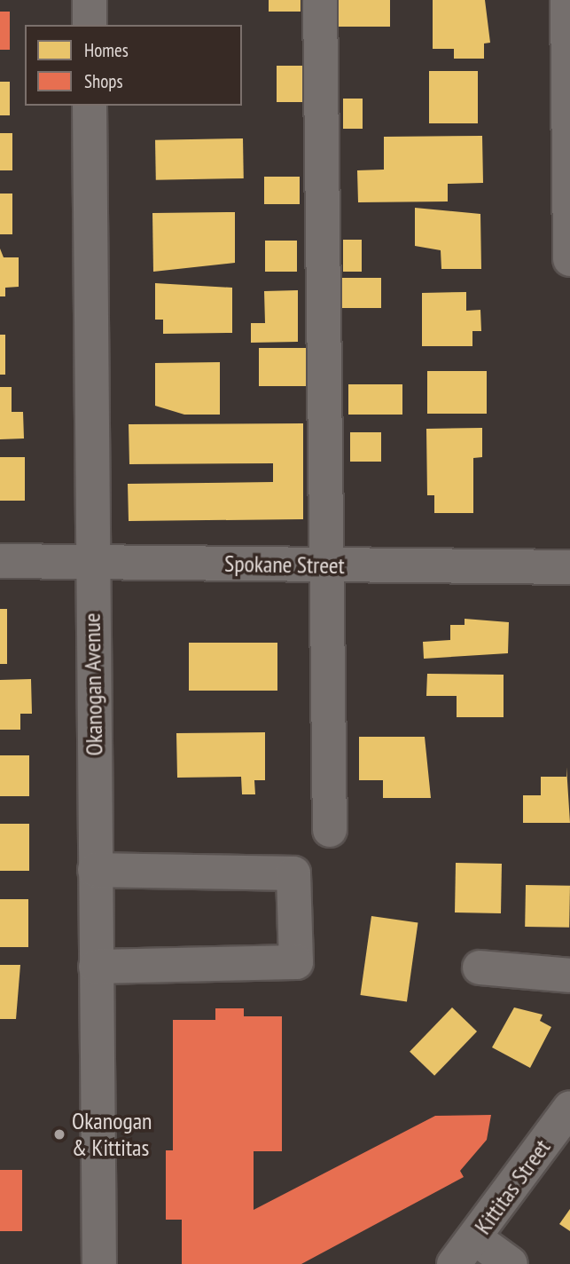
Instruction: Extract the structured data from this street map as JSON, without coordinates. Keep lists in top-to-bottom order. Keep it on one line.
{"streets":{"street":["Spokane Street","Okanogan Avenue","Kittitas Street"]},"crossings":[["Spokane Street","Okanogan Avenue"]],"places":["Okanogan & Kittitas"],"legend":["Homes","Shops"]}
